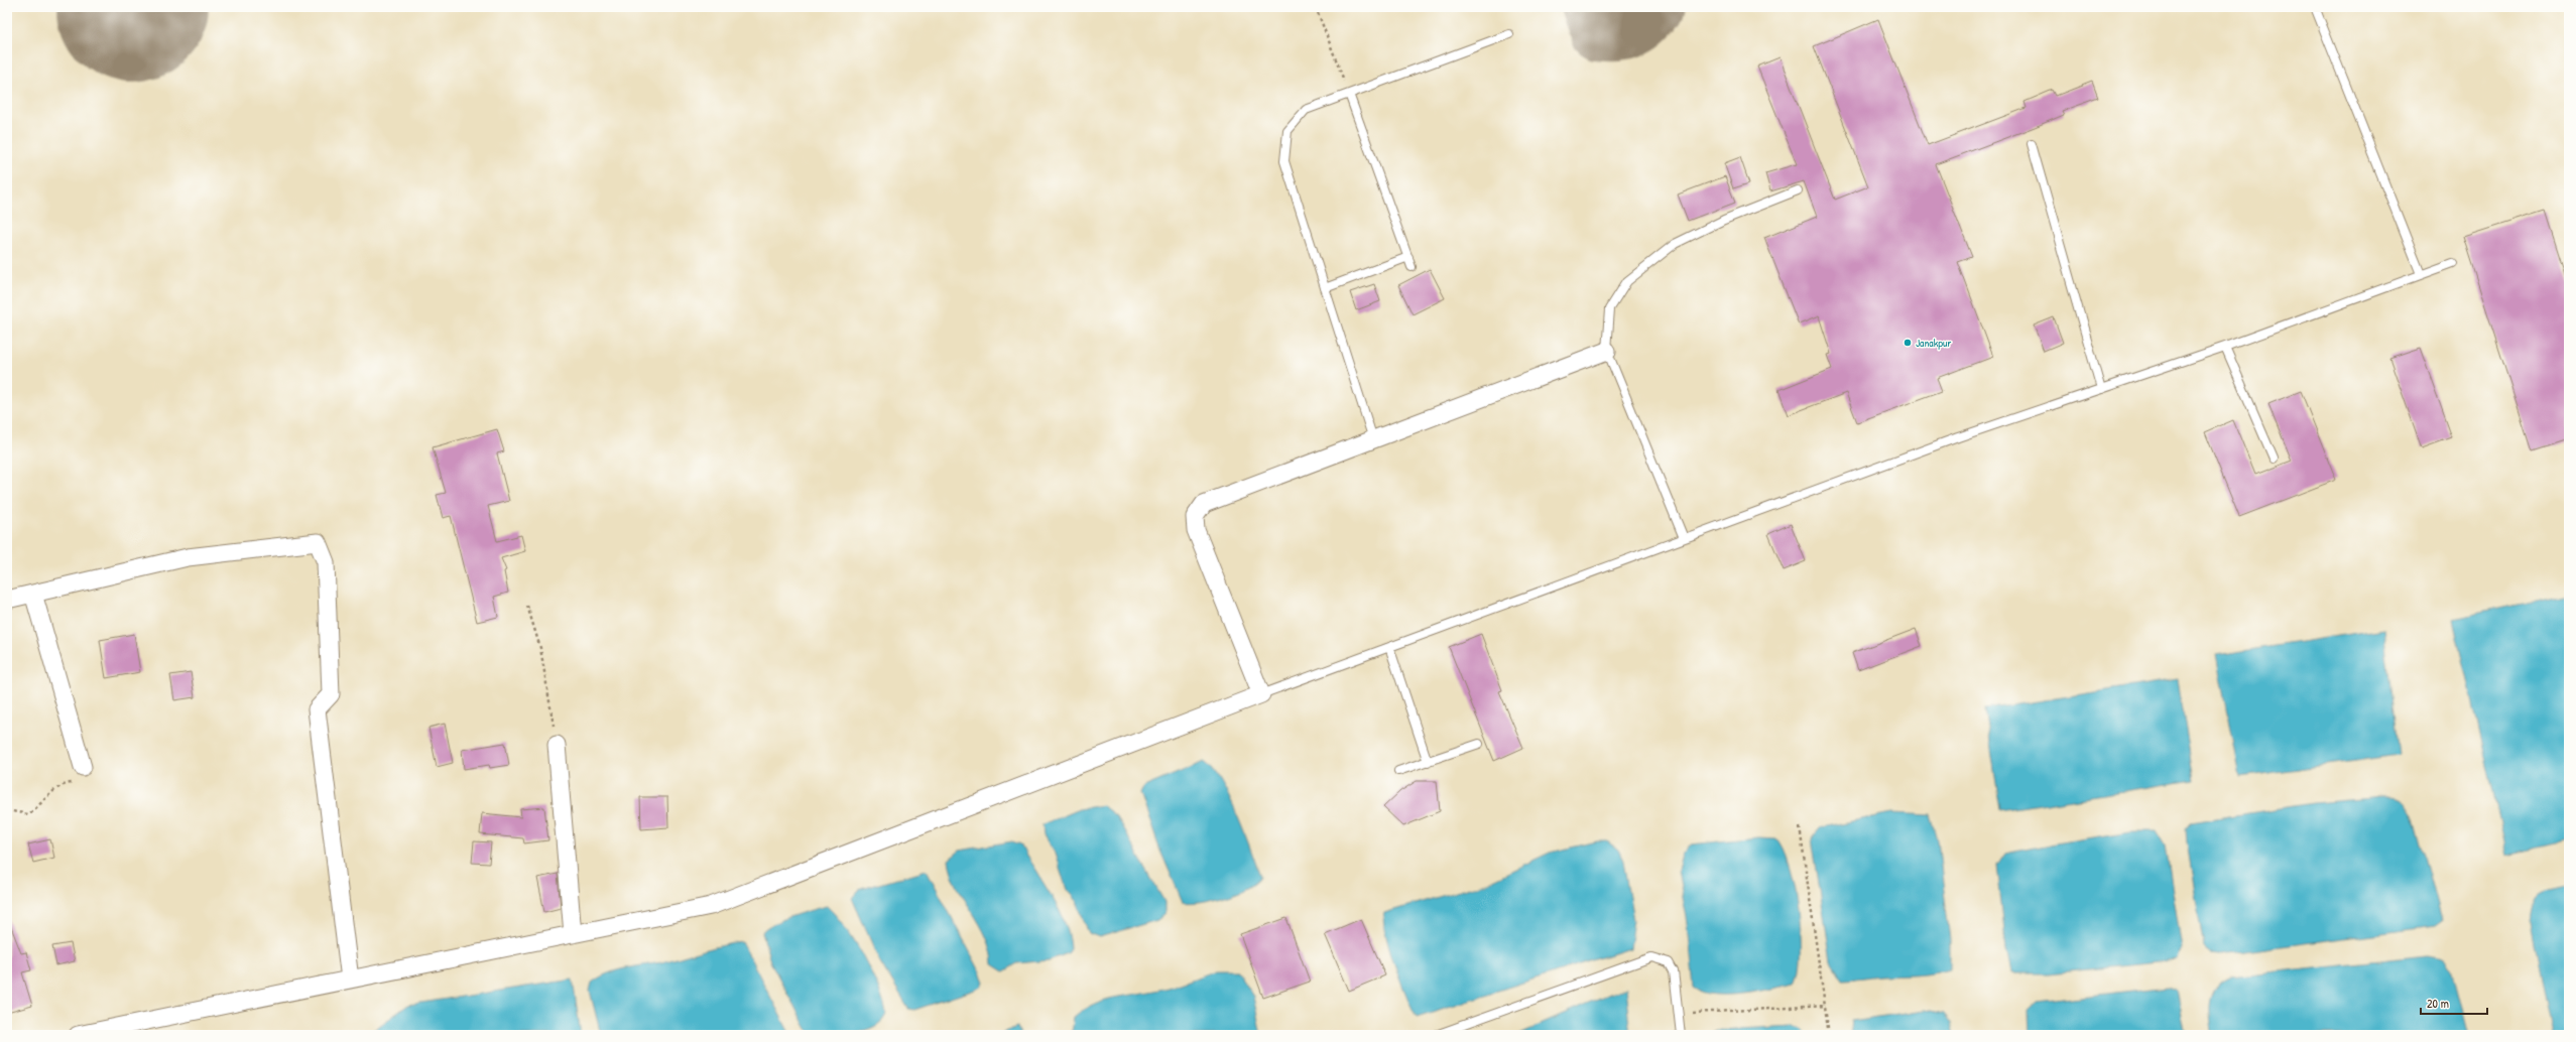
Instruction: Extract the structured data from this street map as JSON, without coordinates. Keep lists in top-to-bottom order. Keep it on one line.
{"places":["Janakpur"],"scale_bar":"20 m"}
